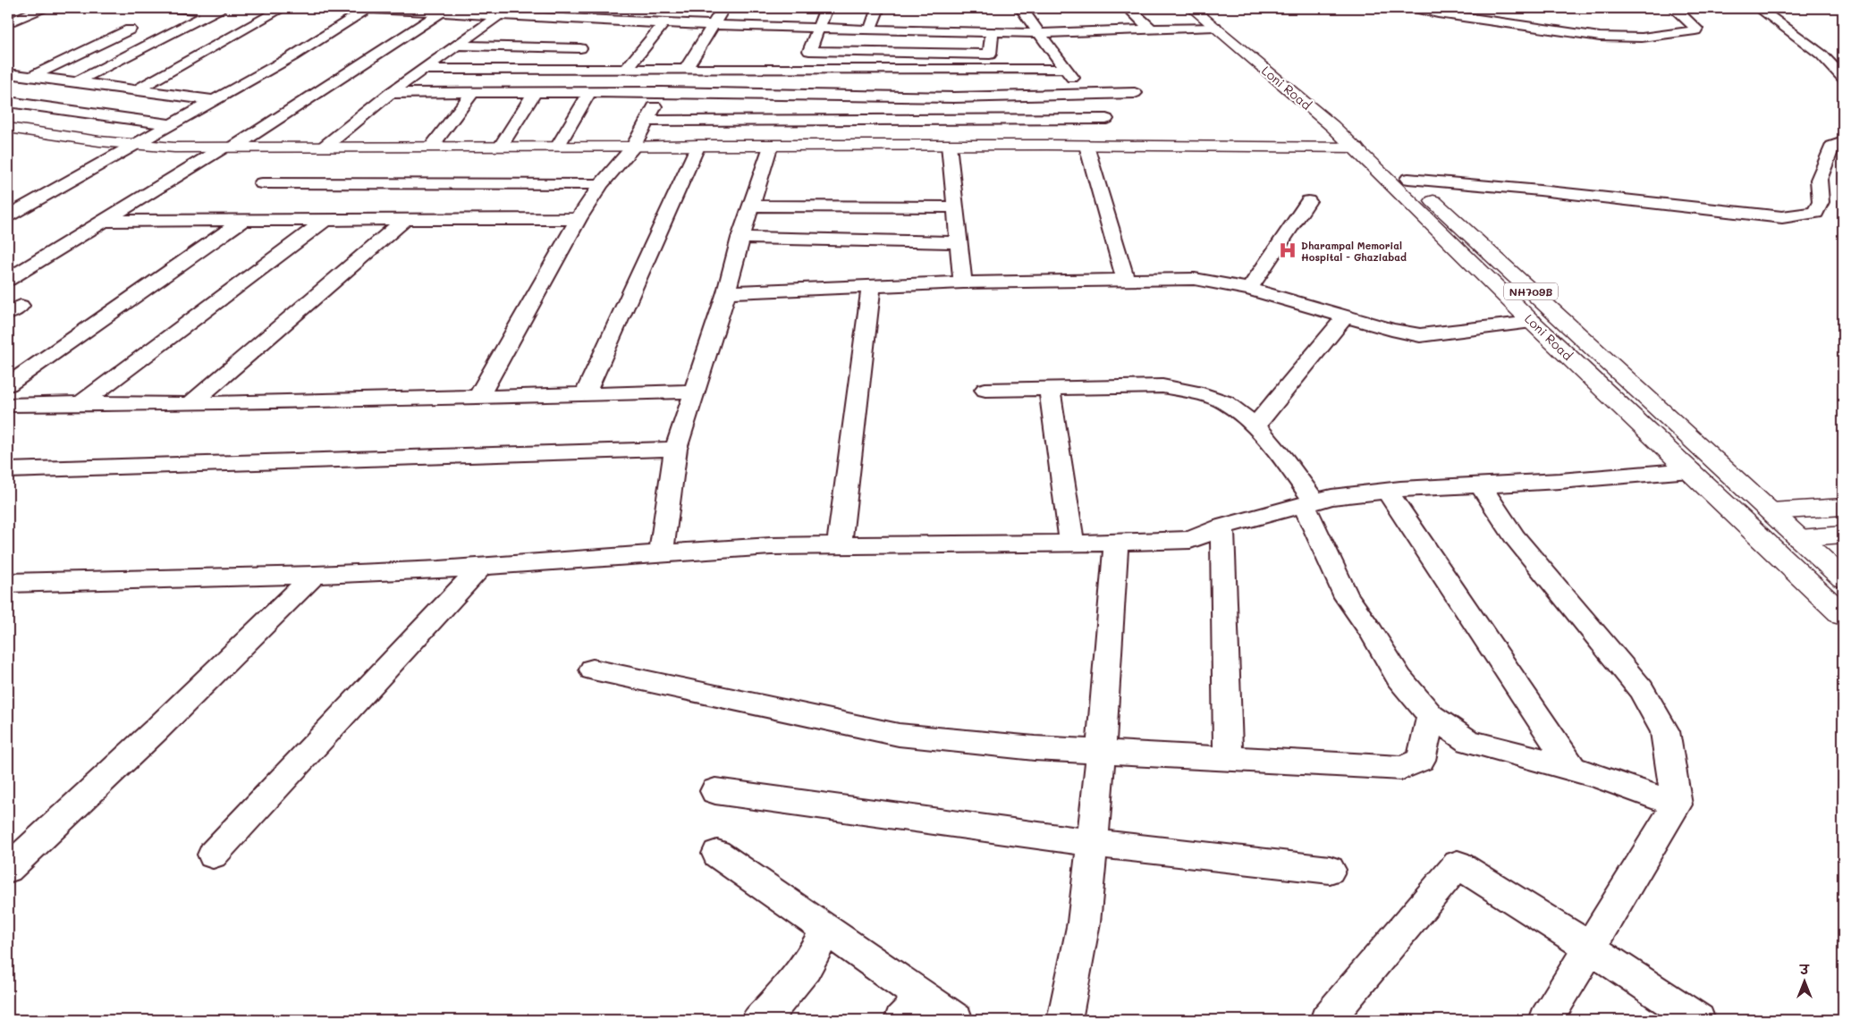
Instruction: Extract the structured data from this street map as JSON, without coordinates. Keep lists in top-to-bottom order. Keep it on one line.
{"streets":{"main road":["Loni Road","NH709B"]},"places":{"hospital":["Dharampal Memorial Hospital - Ghaziabad"]},"north":"top"}
